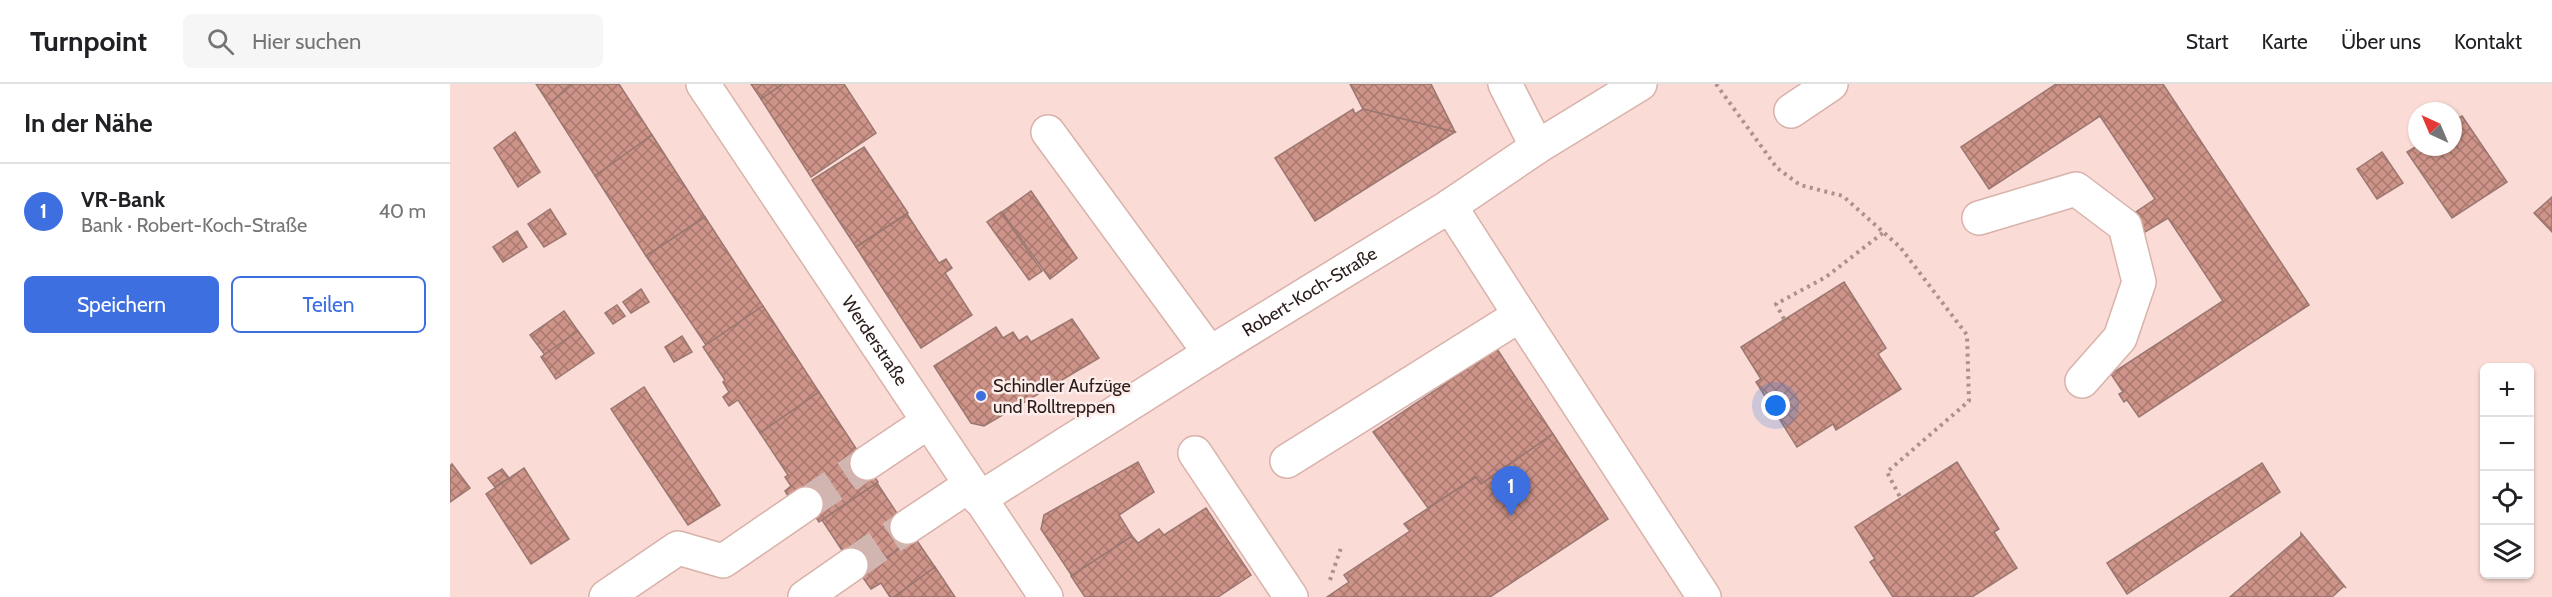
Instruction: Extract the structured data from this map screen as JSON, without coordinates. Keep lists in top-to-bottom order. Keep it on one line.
{"streets":{"street":["Robert-Koch-Straße","Werderstraße"]},"crossings":[["Robert-Koch-Straße","Werderstraße"]],"places":["Schindler Aufzüge und Rolltreppen"],"north":"top left","page":{"header":"Turnpoint","search":"Hier suchen","nav":["Start","Karte","Über uns","Kontakt"],"heading":"In der Nähe","list":[{"mark":"1","name":"VR-Bank","note":"Bank · Robert-Koch-Straße","value":"40 m"}],"buttons":["Speichern","Teilen"],"map_buttons":["+","−"],"pins":"1"}}
